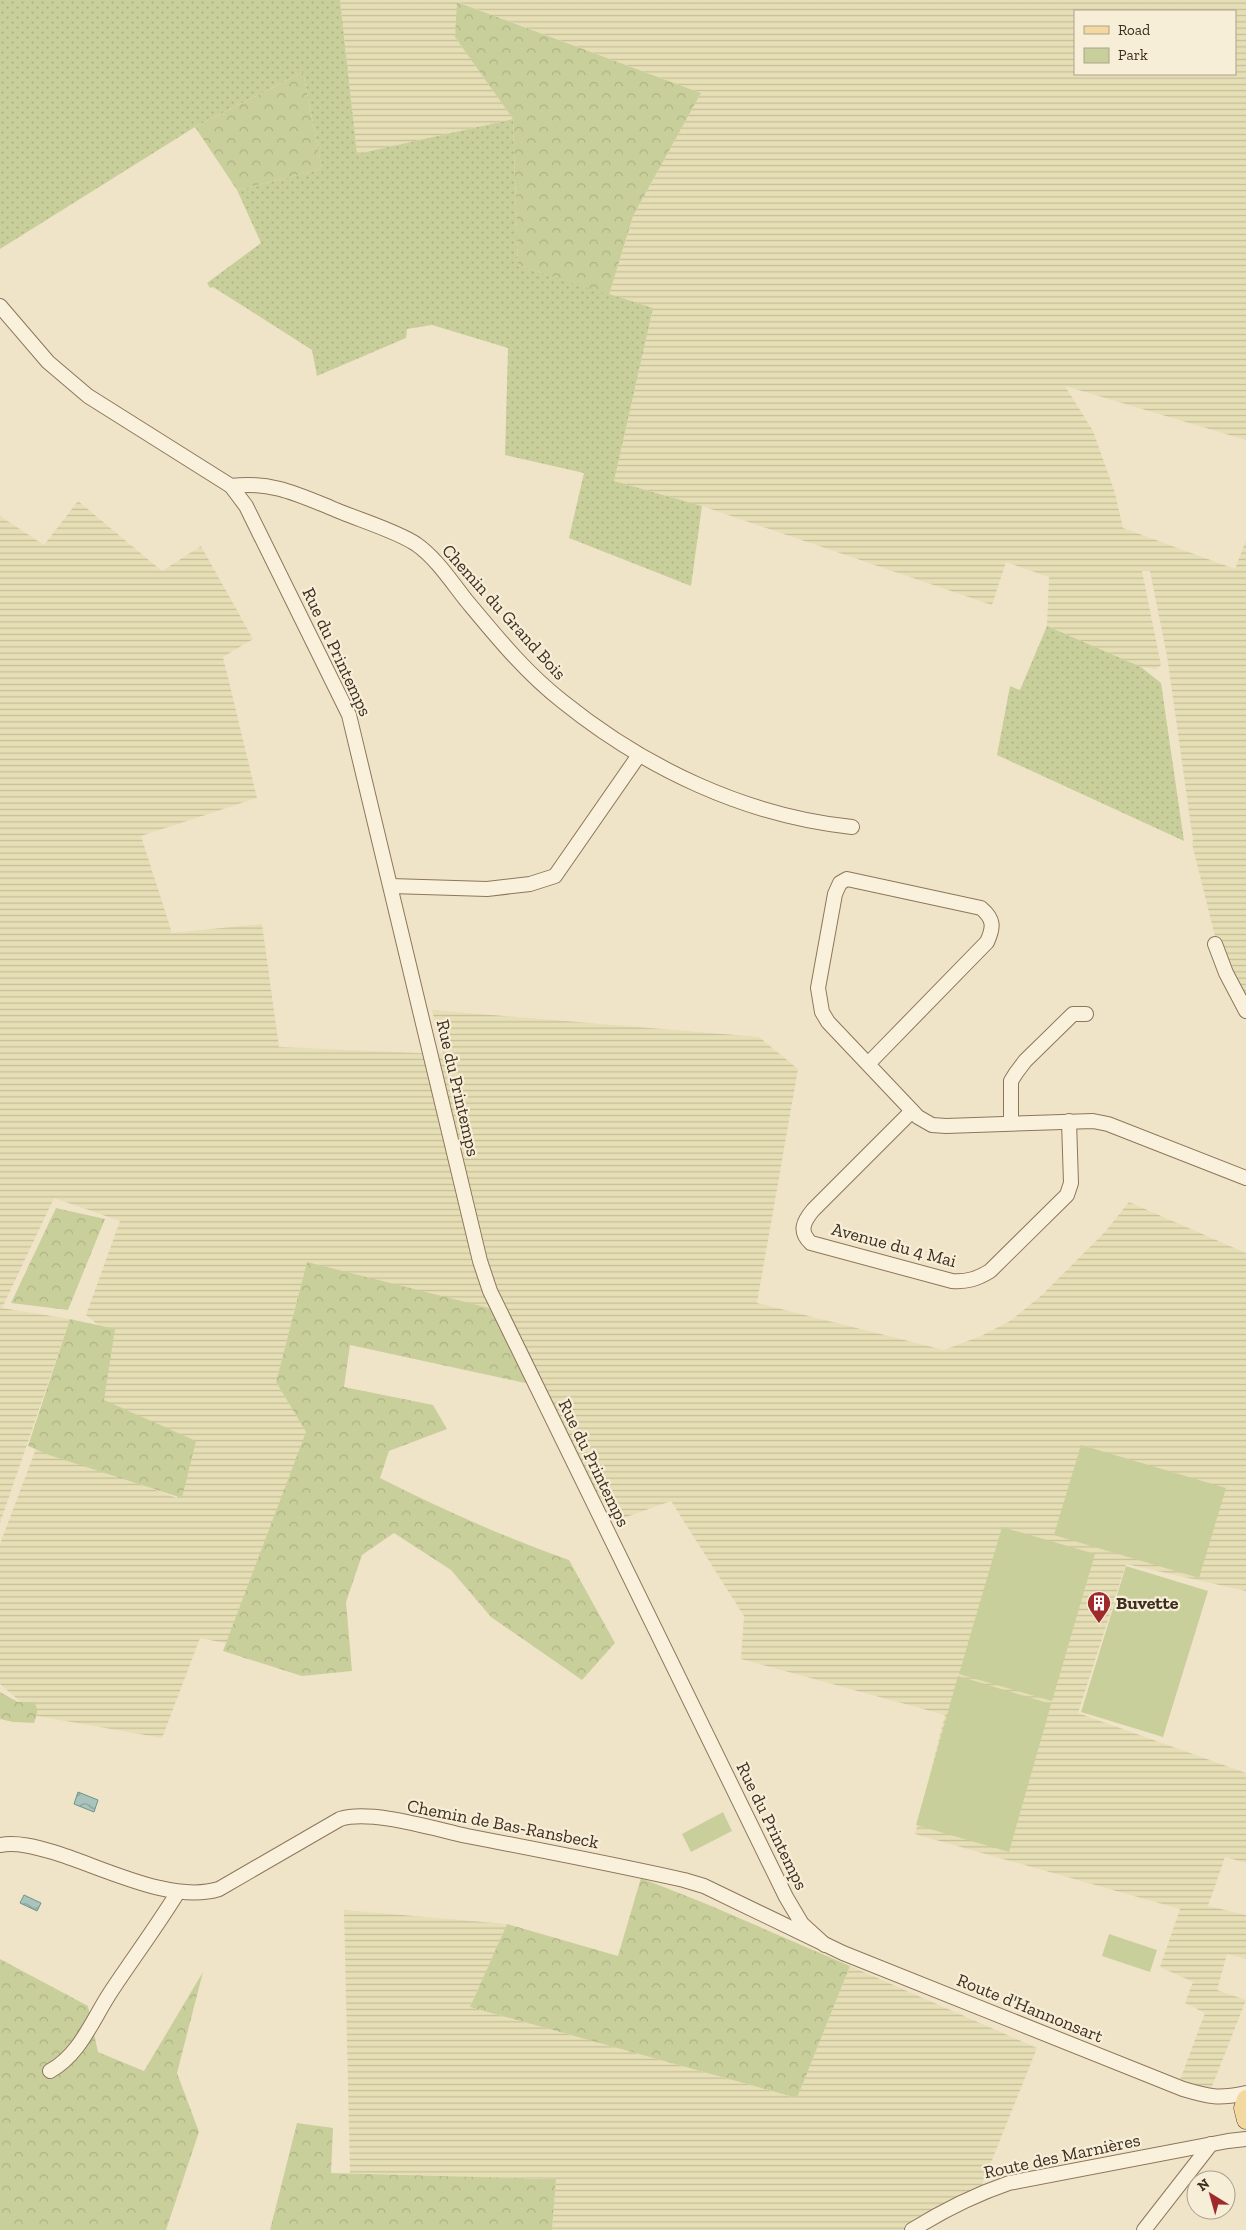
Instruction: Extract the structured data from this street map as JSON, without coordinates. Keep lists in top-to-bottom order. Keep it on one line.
{"streets":{"street":["Chemin du Grand Bois","Rue du Printemps","Avenue du 4 Mai","Chemin de Bas-Ransbeck","Route d'Hannonsart","Route des Marnières"]},"crossings":[["Chemin du Grand Bois","Rue du Printemps"],["Rue du Printemps","Chemin de Bas-Ransbeck"],["Rue du Printemps","Route d'Hannonsart"],["Chemin de Bas-Ransbeck","Route d'Hannonsart"]],"places":{"building":["Buvette"]},"legend":["Road","Park"],"north":"top left"}
